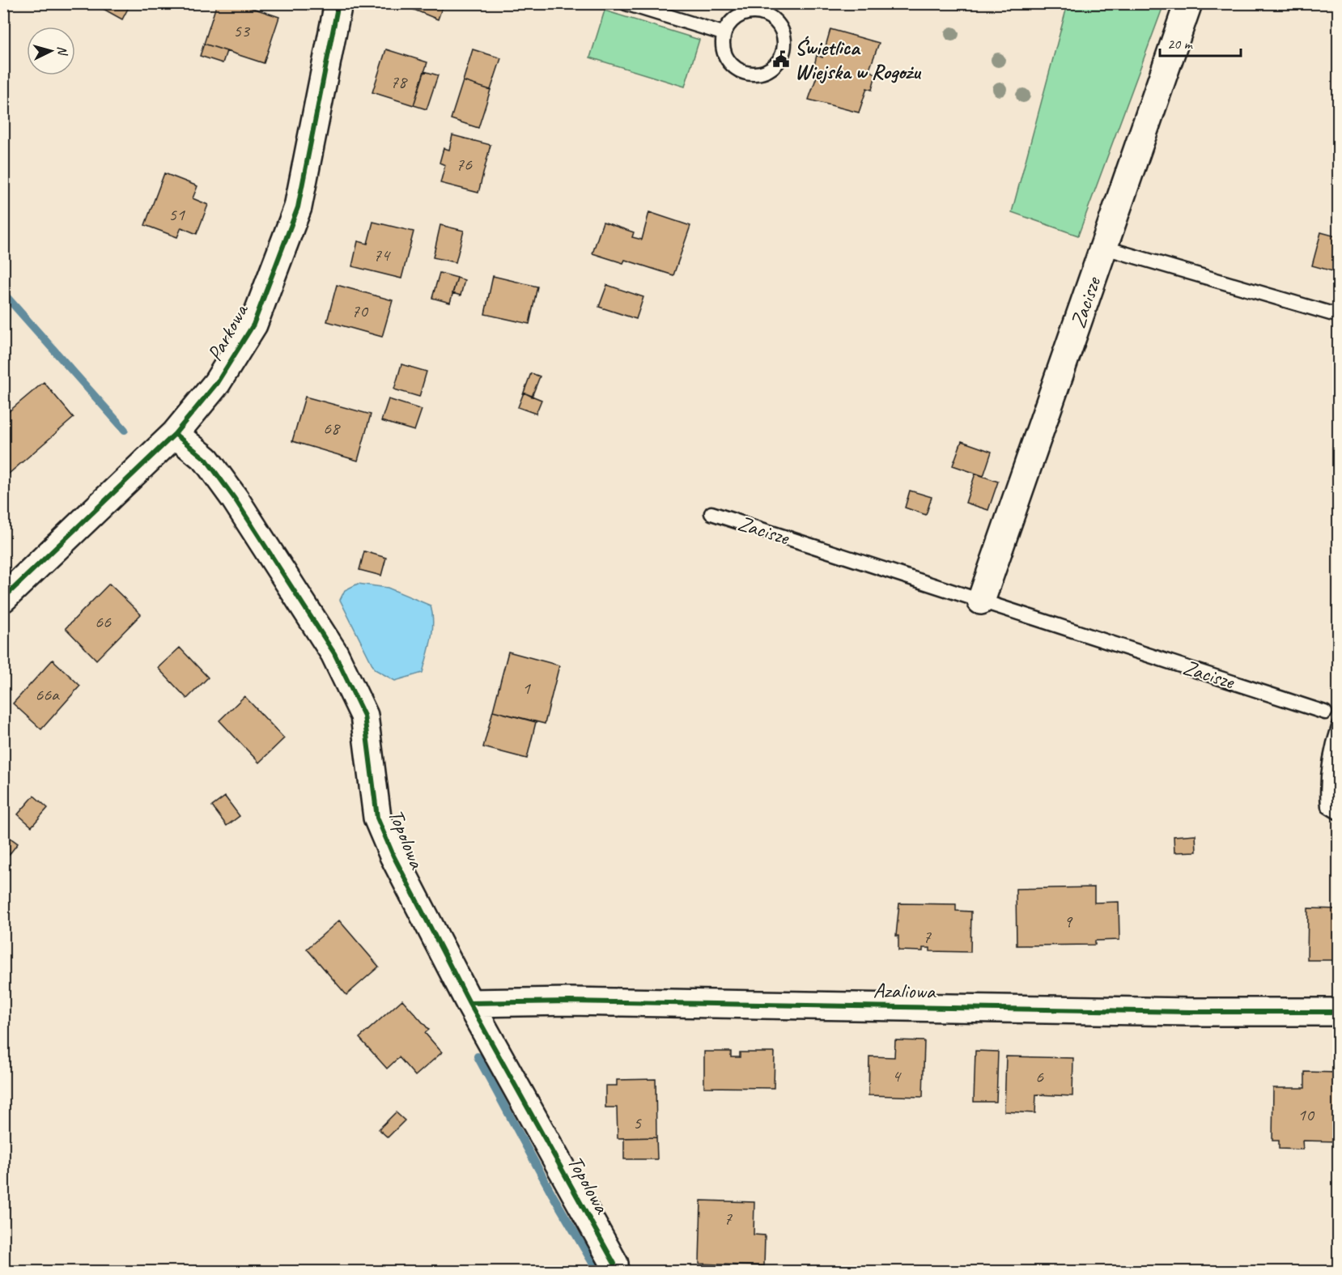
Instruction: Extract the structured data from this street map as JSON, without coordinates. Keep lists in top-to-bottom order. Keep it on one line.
{"streets":{"street":["Zacisze","Parkowa","Topolowa","Azaliowa"]},"crossings":[["Parkowa","Topolowa"],["Topolowa","Azaliowa"]],"places":{"public building":["Świetlica Wiejska w Rogożu"]},"house_numbers":["53","78","76","51","74","70","68","66","1","66a","9","7","4","6","10","5","7"],"scale_bar":"20 m","north":"right"}
